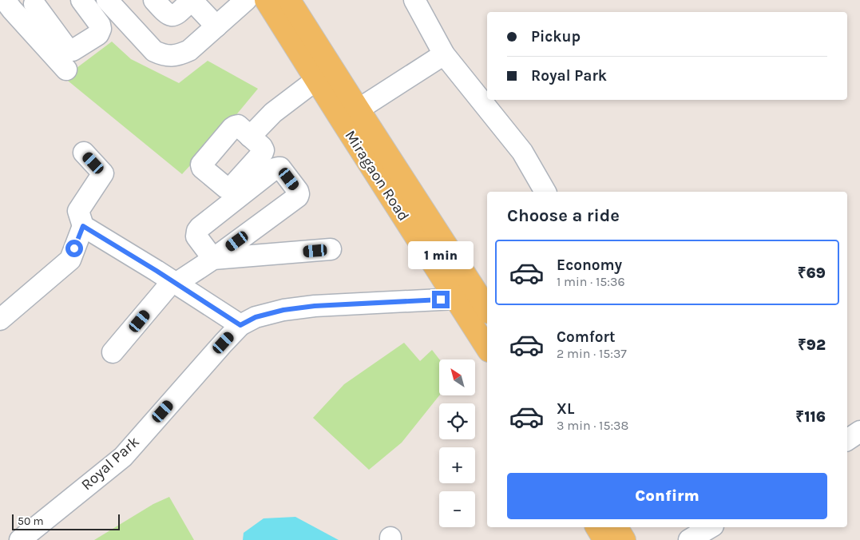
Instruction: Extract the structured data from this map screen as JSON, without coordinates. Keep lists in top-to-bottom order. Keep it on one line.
{"streets":{"main road":["Miragaon Road"],"street":["Royal Park"]},"crossings":[["Miragaon Road","Royal Park"]],"scale_bar":"50 m","north":"top left","page":{"banner":["Pickup","Royal Park"],"heading":"Choose a ride","list":[{"name":"Economy","note":"1 min · 15:36","value":"₹69"},{"name":"Comfort","note":"2 min · 15:37","value":"₹92"},{"name":"XL","note":"3 min · 15:38","value":"₹116"}],"bubble":"1 min","map_buttons":["+","−"],"buttons":"Confirm","scale":"50 m"}}
